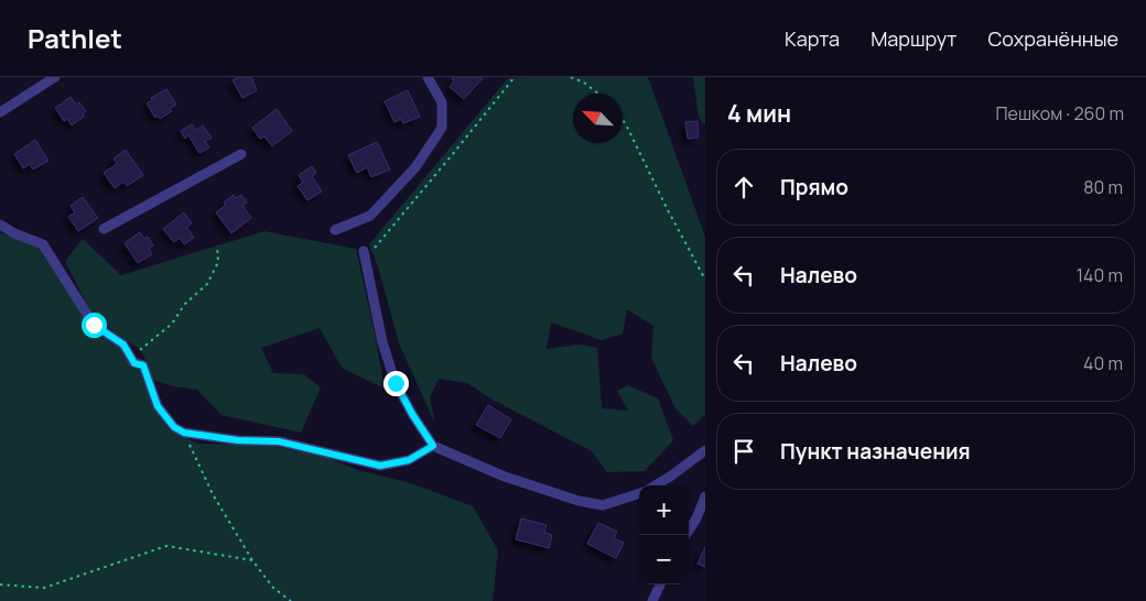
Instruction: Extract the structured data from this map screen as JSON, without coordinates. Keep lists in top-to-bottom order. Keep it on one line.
{"north":"top left","page":{"header":"Pathlet","nav":["Карта","Маршрут","Сохранённые"],"heading":["4 мин","Пешком · 260 m"],"list":[["Прямо","80 m"],["Налево","140 m"],["Налево","40 m"],"Пункт назначения"],"map_buttons":["+","−"]}}
